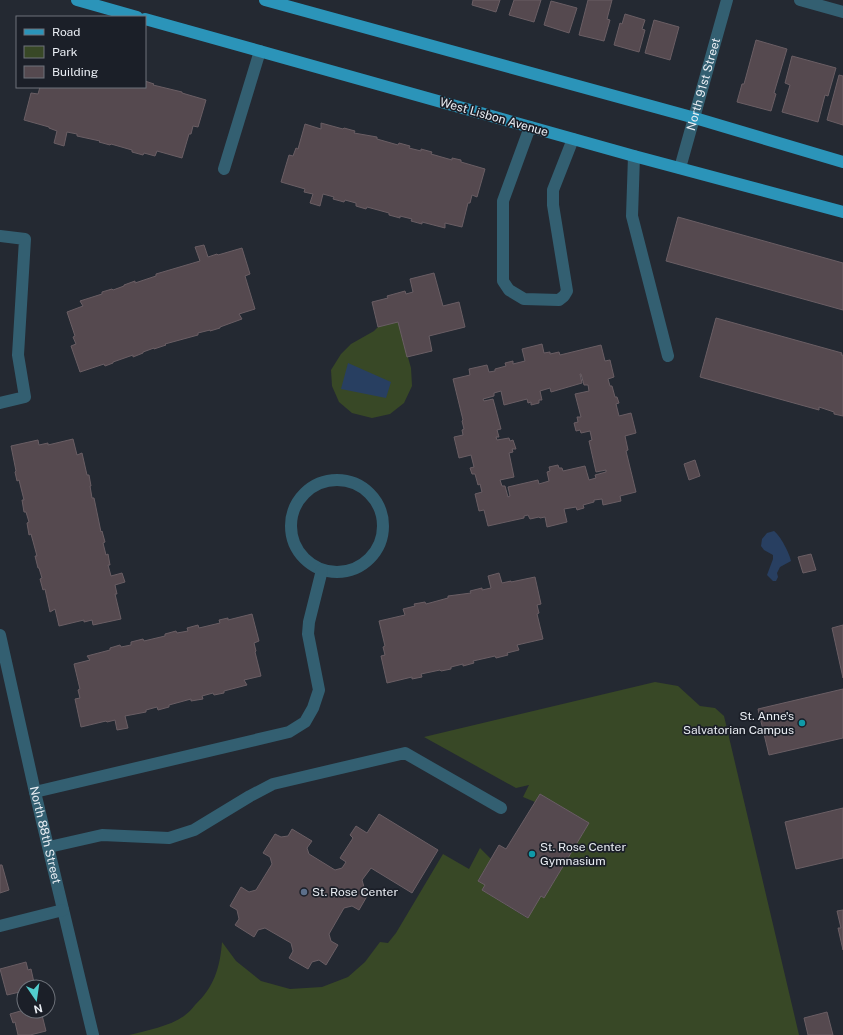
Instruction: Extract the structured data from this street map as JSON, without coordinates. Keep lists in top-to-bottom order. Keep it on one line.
{"streets":{"main road":["West Lisbon Avenue"],"street":["North 91st Street","North 88th Street"]},"crossings":[["North 91st Street","West Lisbon Avenue"]],"places":["St. Anne's Salvatorian Campus","St. Rose Center Gymnasium","St. Rose Center"],"legend":["Road","Park","Building"],"north":"bottom"}
